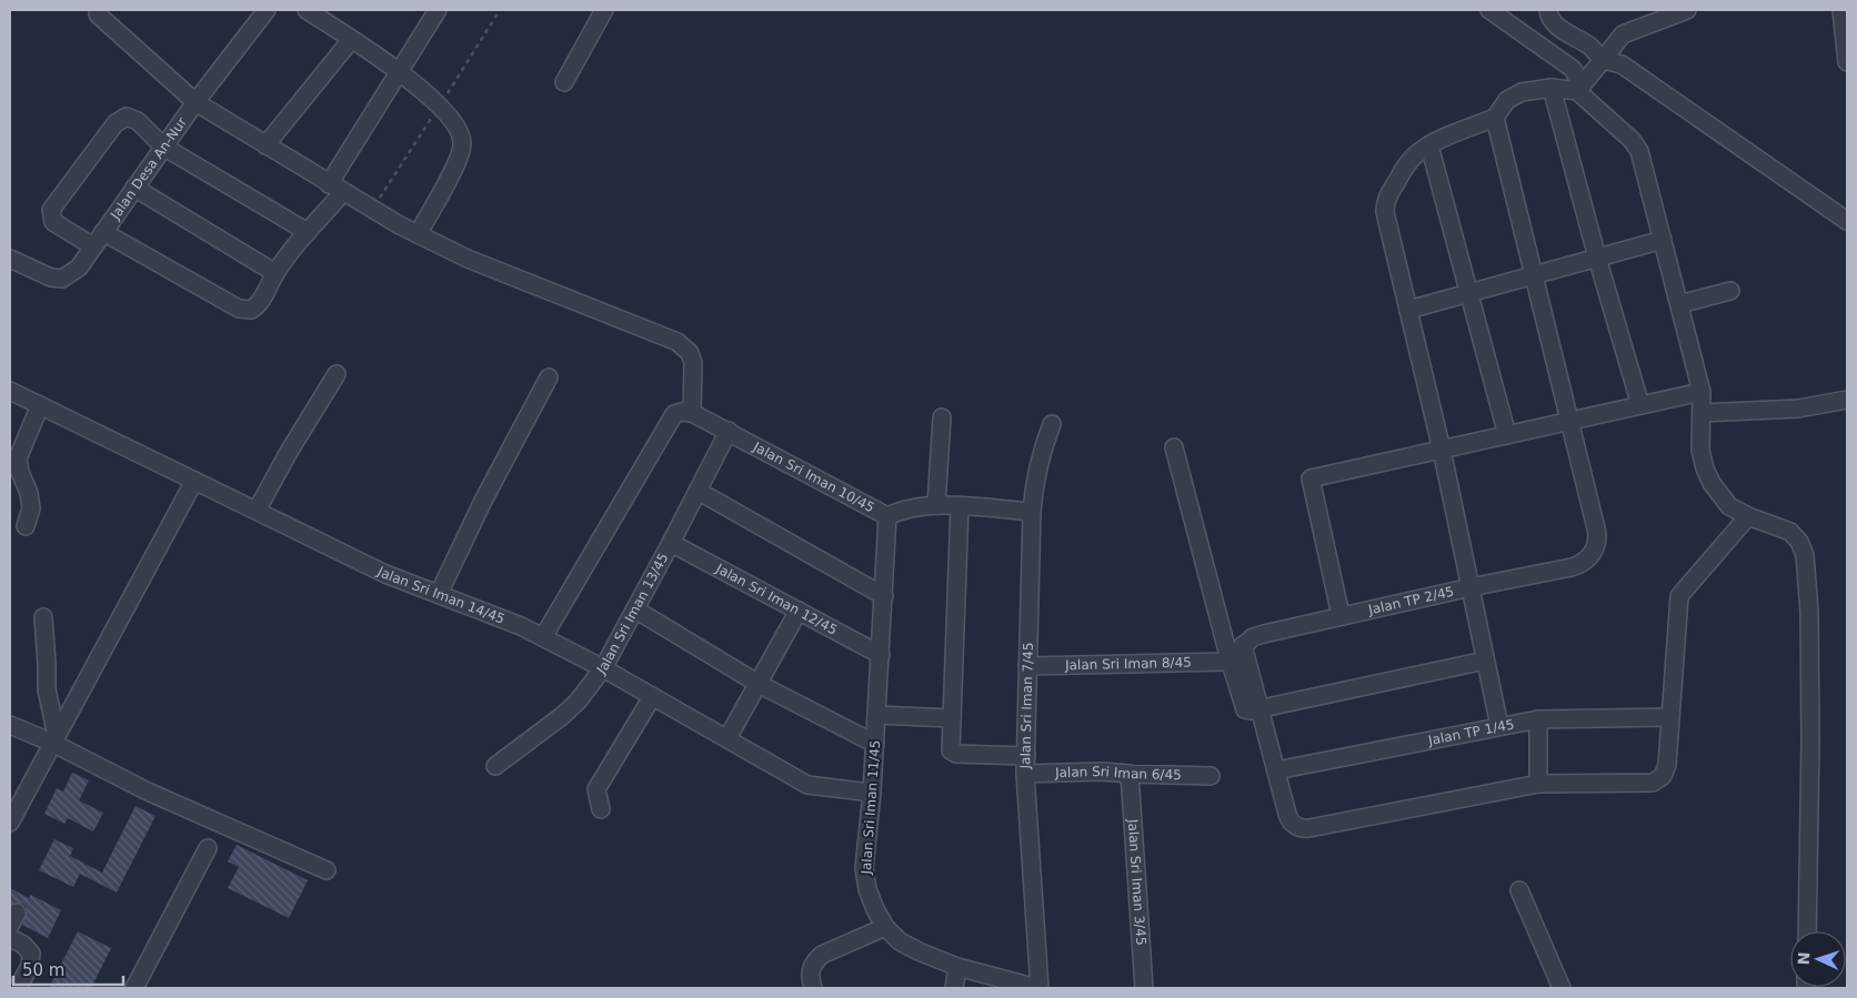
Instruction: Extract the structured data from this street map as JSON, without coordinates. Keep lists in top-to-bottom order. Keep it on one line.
{"streets":{"street":["Jalan Desa An-Nur","Jalan Sri Iman 10/45","Jalan Sri Iman 14/45","Jalan Sri Iman 12/45","Jalan TP 2/45","Jalan Sri Iman 13/45","Jalan Sri Iman 8/45","Jalan Sri Iman 7/45","Jalan TP 1/45","Jalan Sri Iman 6/45","Jalan Sri Iman 11/45","Jalan Sri Iman 3/45"]},"crossings":[["Jalan Sri Iman 10/45","Jalan Sri Iman 13/45"],["Jalan Sri Iman 10/45","Jalan Sri Iman 7/45"],["Jalan Sri Iman 10/45","Jalan Sri Iman 11/45"],["Jalan Sri Iman 14/45","Jalan Sri Iman 13/45"],["Jalan Sri Iman 14/45","Jalan Sri Iman 11/45"],["Jalan Sri Iman 12/45","Jalan Sri Iman 13/45"],["Jalan Sri Iman 12/45","Jalan Sri Iman 11/45"],["Jalan TP 2/45","Jalan Sri Iman 8/45"],["Jalan Sri Iman 8/45","Jalan Sri Iman 7/45"],["Jalan Sri Iman 7/45","Jalan Sri Iman 6/45"],["Jalan Sri Iman 7/45","Jalan Sri Iman 11/45"],["Jalan Sri Iman 6/45","Jalan Sri Iman 3/45"]],"scale_bar":"50 m","north":"left"}
